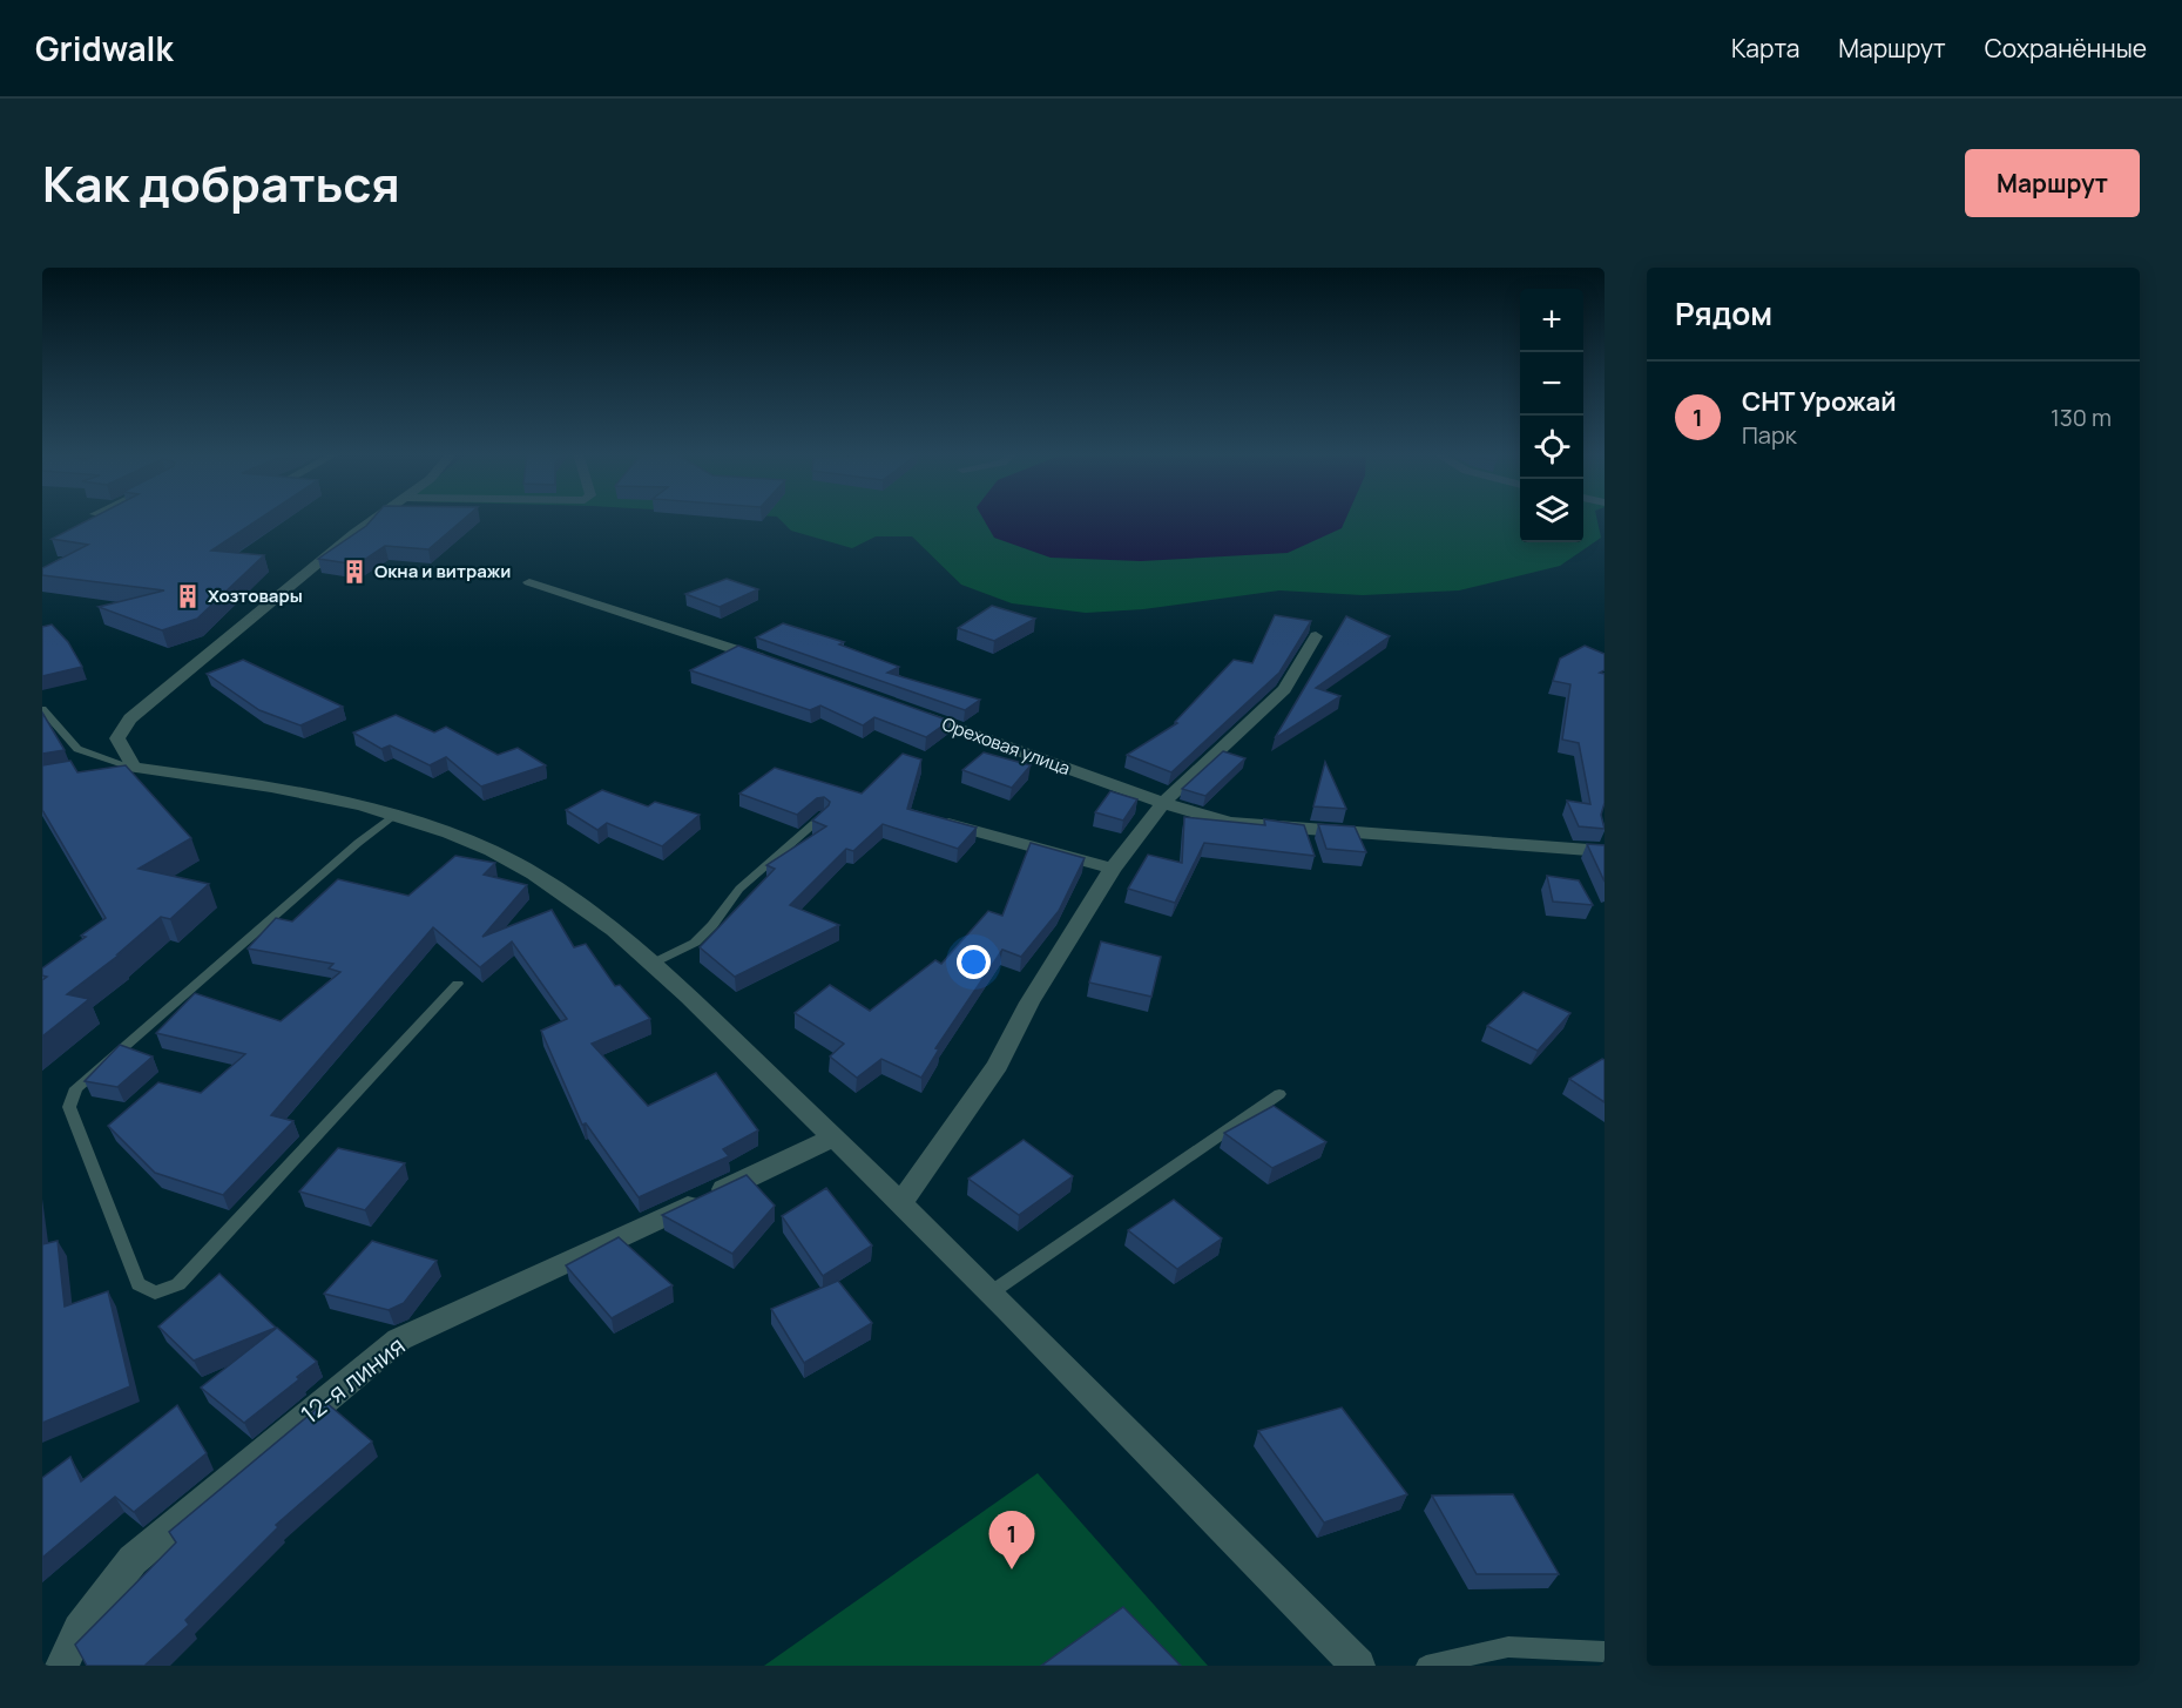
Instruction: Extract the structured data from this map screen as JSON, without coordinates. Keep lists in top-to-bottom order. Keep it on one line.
{"streets":{"street":["Ореховая улица","12-я линия"]},"places":{"building":["Окна и витражи","Хозтовары"]},"page":{"header":"Gridwalk","nav":["Карта","Маршрут","Сохранённые"],"title":"Как добраться","buttons":"Маршрут","heading":"Рядом","map_buttons":["+","−"],"list":[{"mark":"1","name":"СНТ Урожай","note":"Парк","value":"130 m"}],"pins":"1"}}
